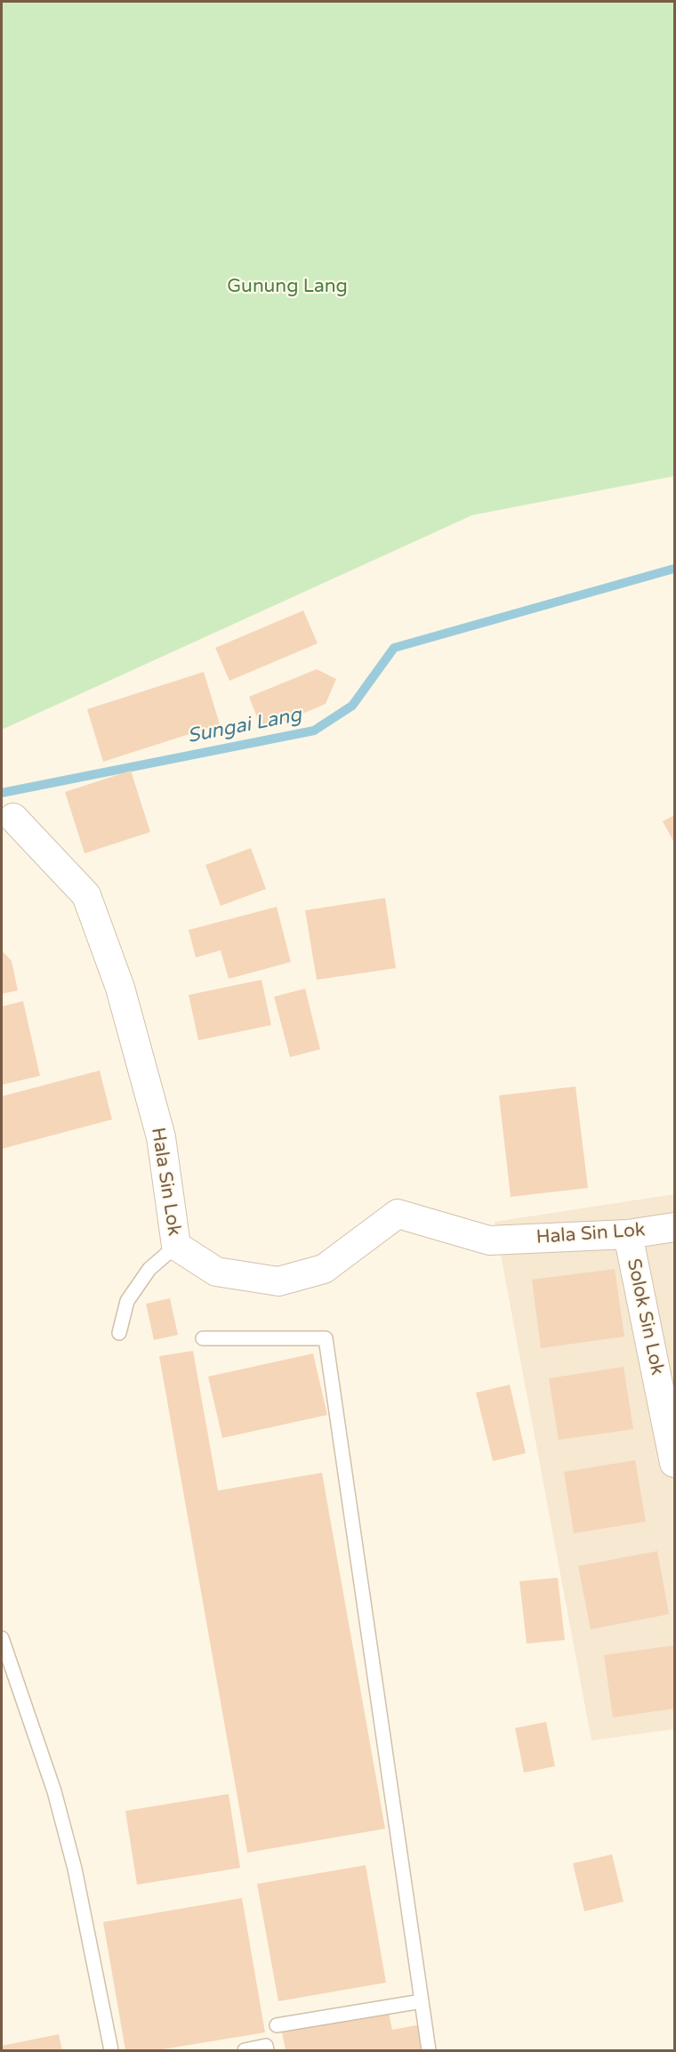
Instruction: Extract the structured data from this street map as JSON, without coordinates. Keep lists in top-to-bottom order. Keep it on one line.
{"streets":{"street":["Hala Sin Lok","Solok Sin Lok"]},"crossings":[["Hala Sin Lok","Solok Sin Lok"]],"water":["Sungai Lang"],"parks":["Gunung Lang"]}
